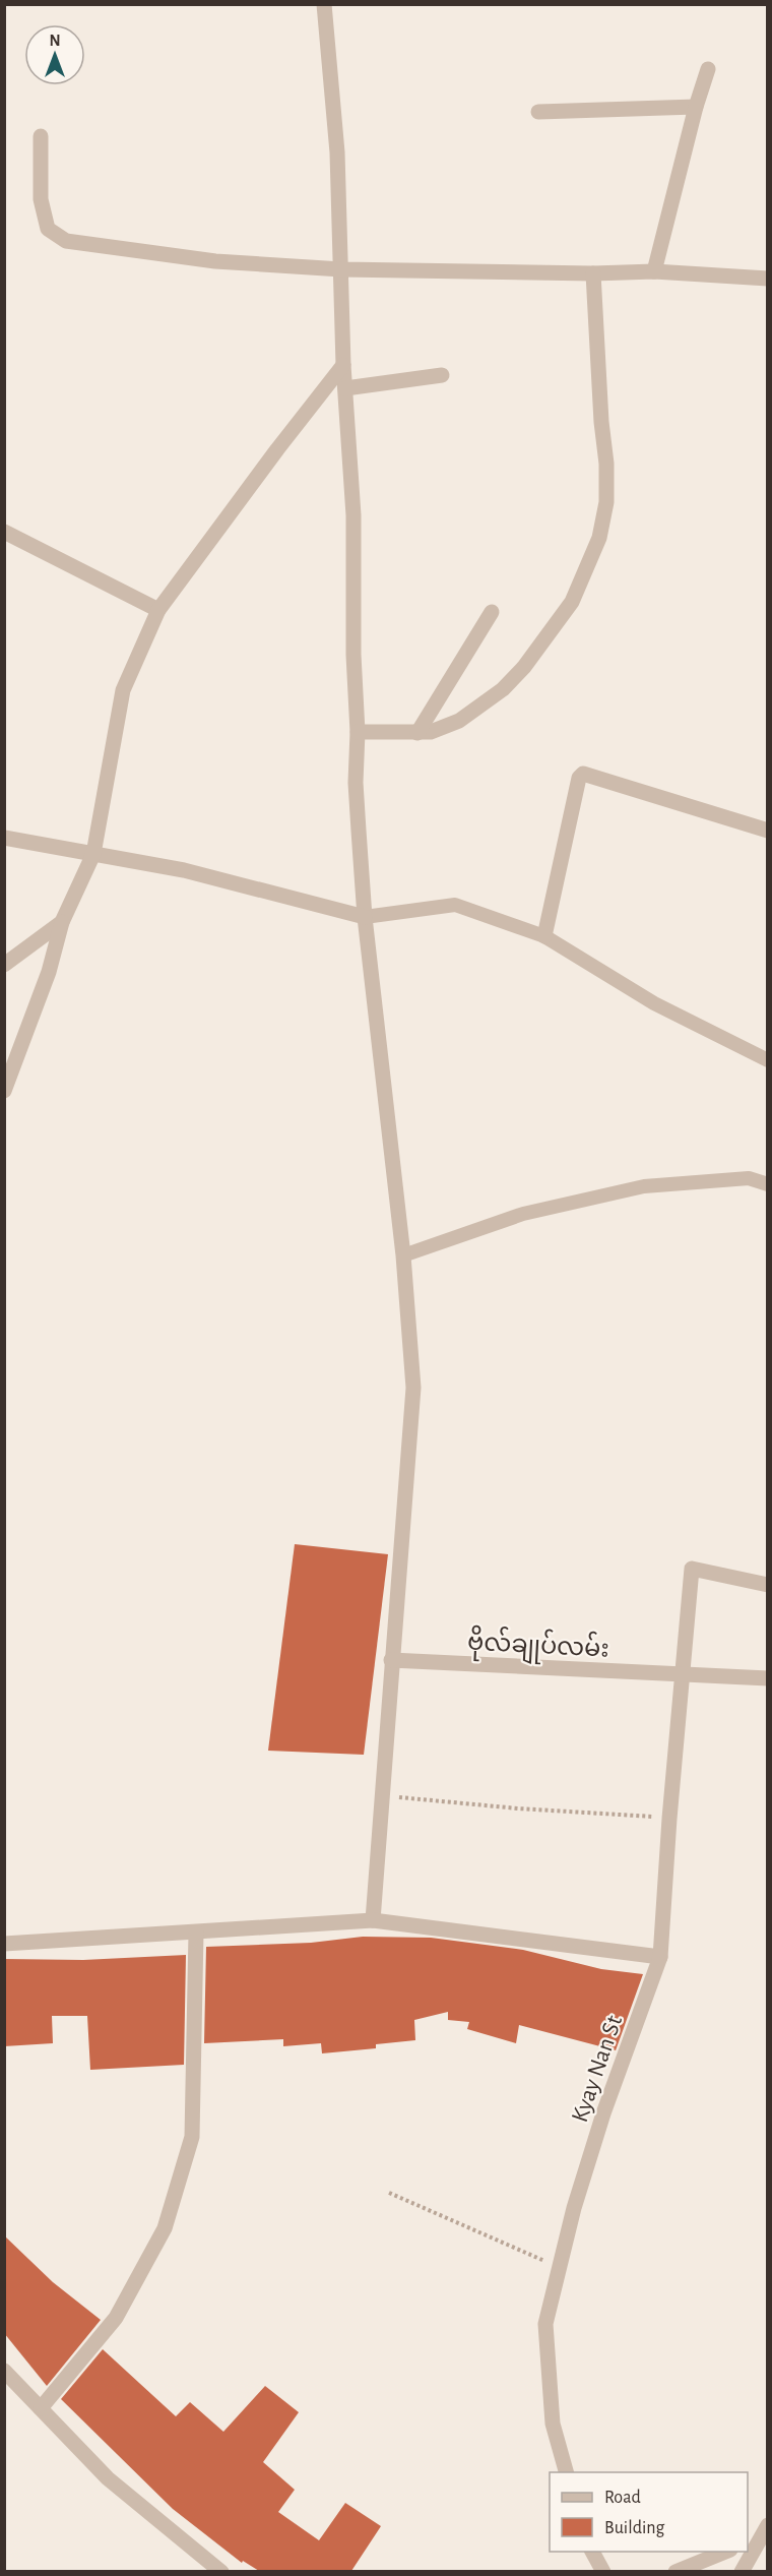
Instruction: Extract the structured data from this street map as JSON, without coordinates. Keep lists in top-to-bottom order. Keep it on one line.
{"streets":{"street":["ဗိုလ်ချုပ်လမ်း","Kyay Nan St"]},"crossings":[["ဗိုလ်ချုပ်လမ်း","Kyay Nan St"]],"legend":["Road","Building"],"north":"top"}
